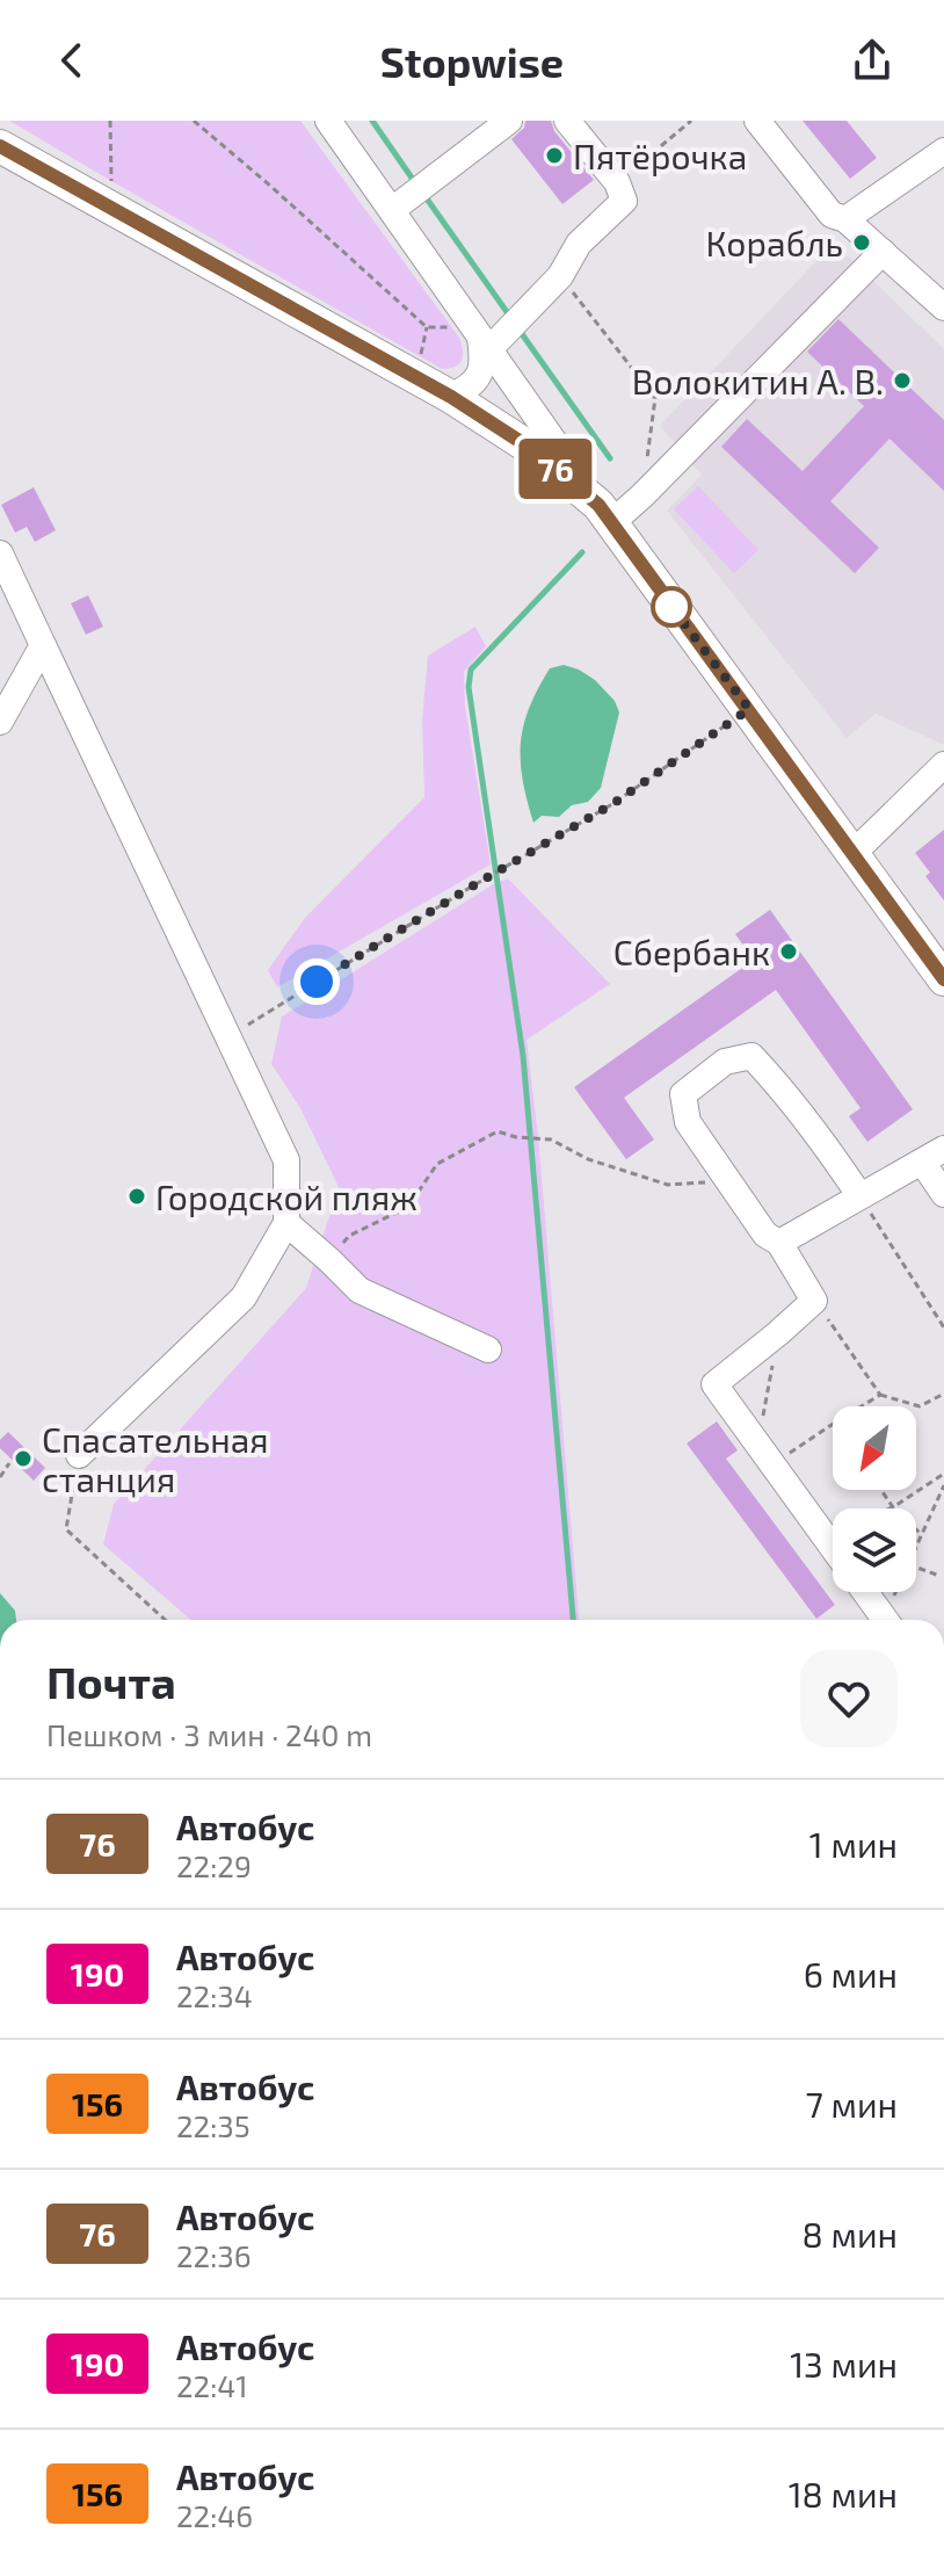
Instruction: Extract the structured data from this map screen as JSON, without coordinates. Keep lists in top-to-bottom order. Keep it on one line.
{"places":["Пятёрочка","Корабль","Волокитин А. В.","Сбербанк","Городской пляж","Спасательная станция"],"lines":["bus line 76"],"north":"bottom left","page":{"header":"Stopwise","on_map":"76","heading":["Почта","Пешком · 3 мин · 240 m"],"list":[{"mark":"76","name":"Автобус","note":"22:29","value":"1 мин"},{"mark":"190","name":"Автобус","note":"22:34","value":"6 мин"},{"mark":"156","name":"Автобус","note":"22:35","value":"7 мин"},{"mark":"76","name":"Автобус","note":"22:36","value":"8 мин"},{"mark":"190","name":"Автобус","note":"22:41","value":"13 мин"},{"mark":"156","name":"Автобус","note":"22:46","value":"18 мин"}]}}
